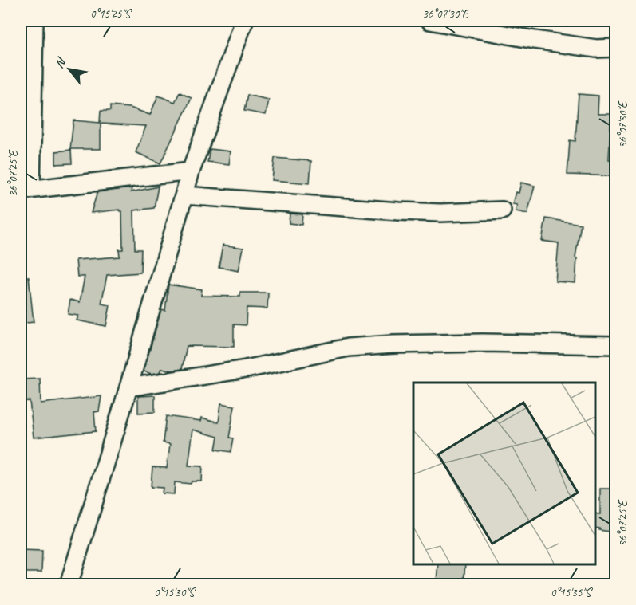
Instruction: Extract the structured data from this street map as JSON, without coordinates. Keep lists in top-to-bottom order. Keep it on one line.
{"north":"top left","coordinates":["0°15'25\"S","36°07'30\"E","36°07'25\"E","0°15'30\"S","0°15'35\"S"]}
